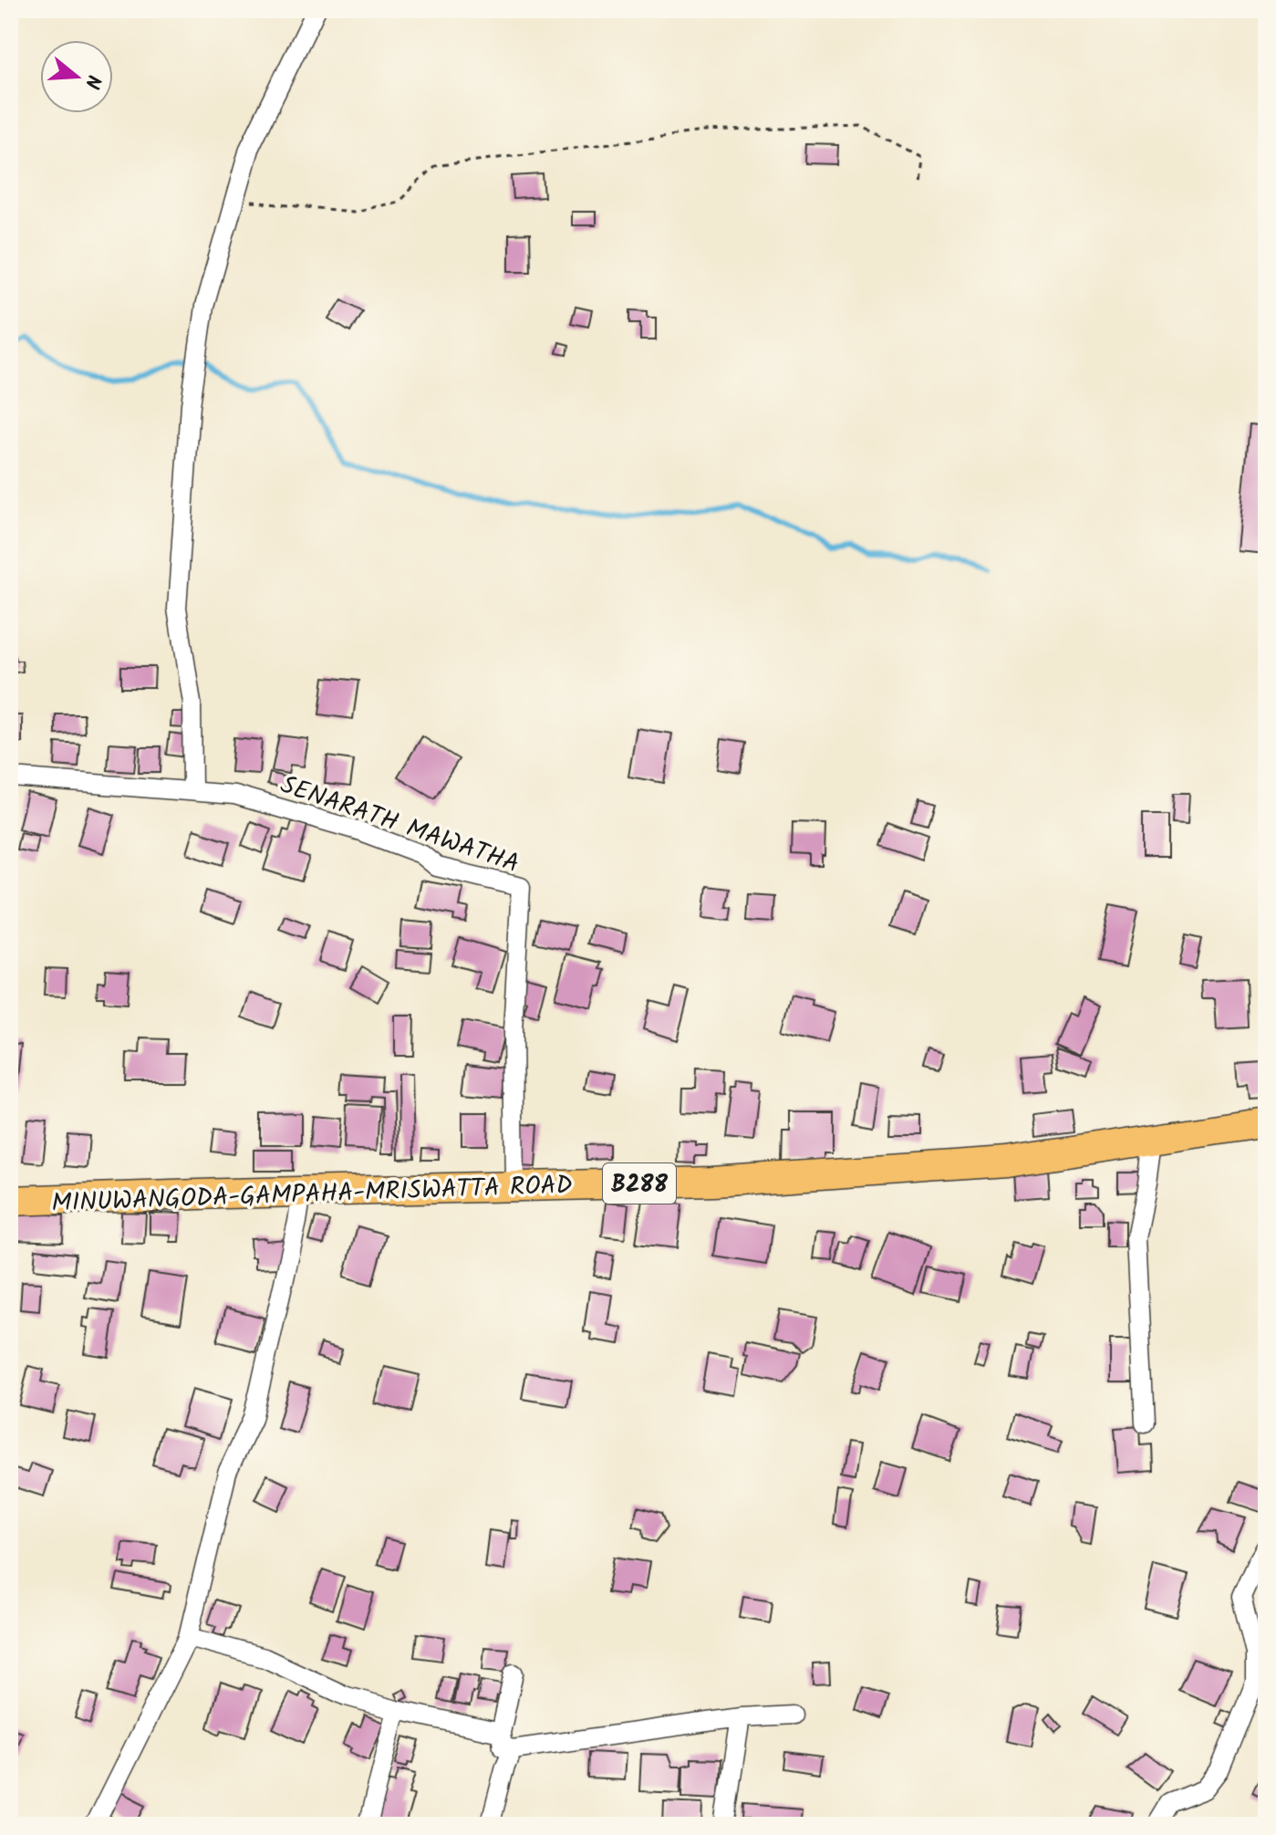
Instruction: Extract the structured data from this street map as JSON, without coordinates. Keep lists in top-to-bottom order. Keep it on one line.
{"streets":{"main road":["B288","MINUWANGODA-GAMPAHA-MRISWATTA ROAD"],"street":["SENARATH MAWATHA"]},"crossings":[["SENARATH MAWATHA","MINUWANGODA-GAMPAHA-MRISWATTA ROAD"]],"north":"right"}
